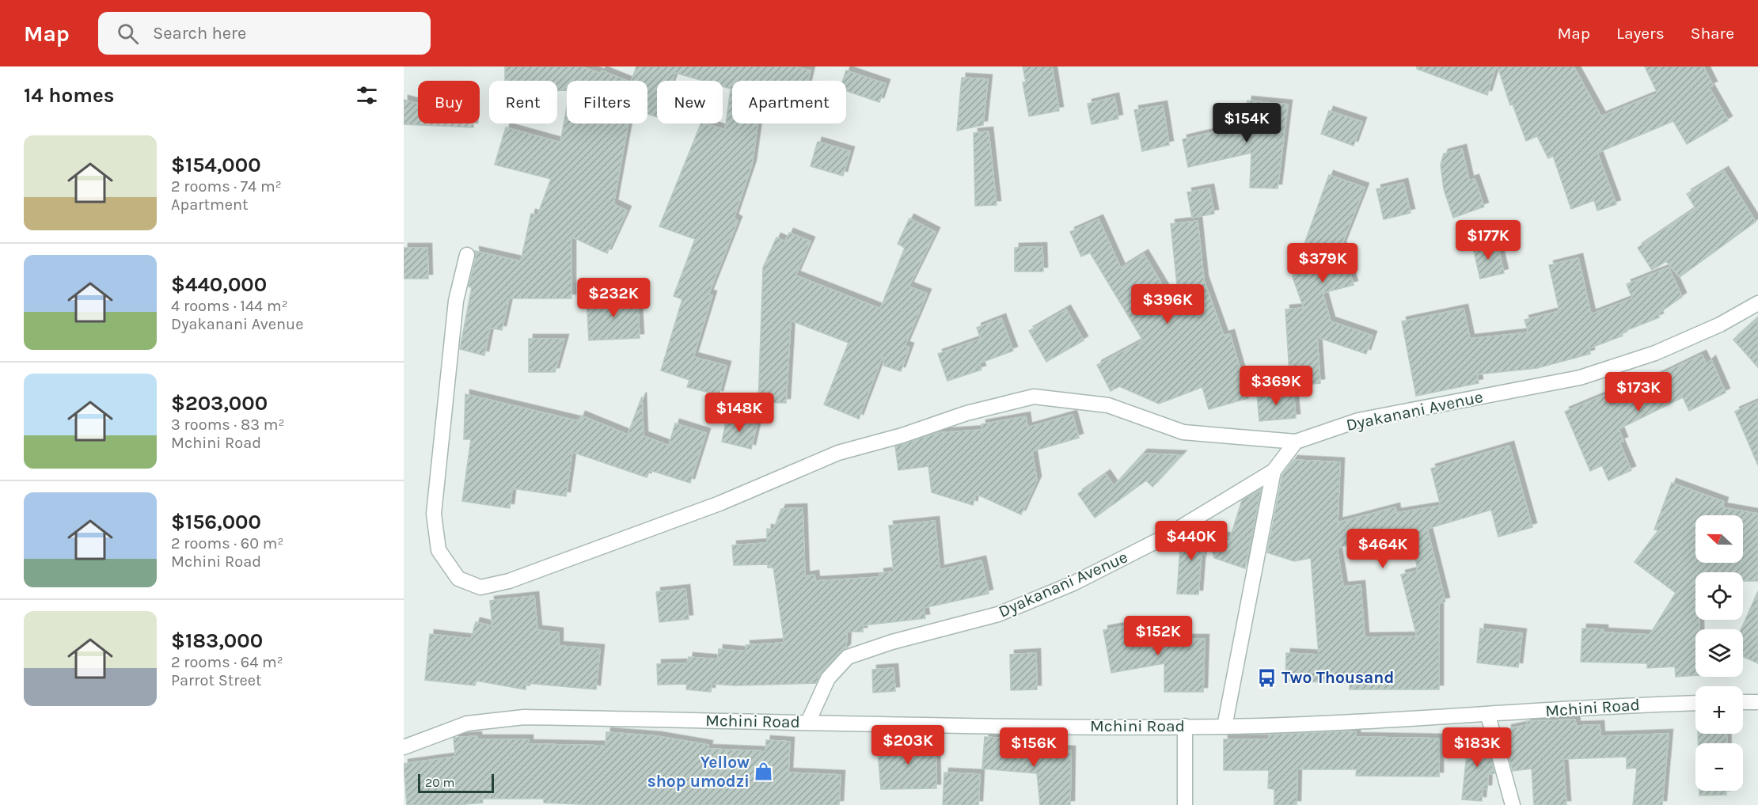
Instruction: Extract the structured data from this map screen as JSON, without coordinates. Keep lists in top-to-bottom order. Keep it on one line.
{"streets":{"street":["Dyakanani Avenue","Mchini Road"]},"crossings":[["Dyakanani Avenue","Mchini Road"]],"places":{"bus stop":["Two Thousand"],"shop":["Yellow shop umodzi"]},"scale_bar":"20 m","north":"left","page":{"header":"Map","search":"Search here","nav":["Map","Layers","Share"],"heading":"14 homes","chip":["Buy","Rent","Filters","New","Apartment"],"price":["$154K","$177K","$379K","$232K","$396K","$369K","$173K","$148K","$440K","$464K","$152K","$203K","$156K","$183K"],"list":[{"name":"$154,000","note":"2 rooms · 74 m² · Apartment"},{"name":"$440,000","note":"4 rooms · 144 m² · Dyakanani Avenue"},{"name":"$203,000","note":"3 rooms · 83 m² · Mchini Road"},{"name":"$156,000","note":"2 rooms · 60 m² · Mchini Road"},{"name":"$183,000","note":"2 rooms · 64 m² · Parrot Street"}],"map_buttons":["+","−"],"scale":"20 m"}}
